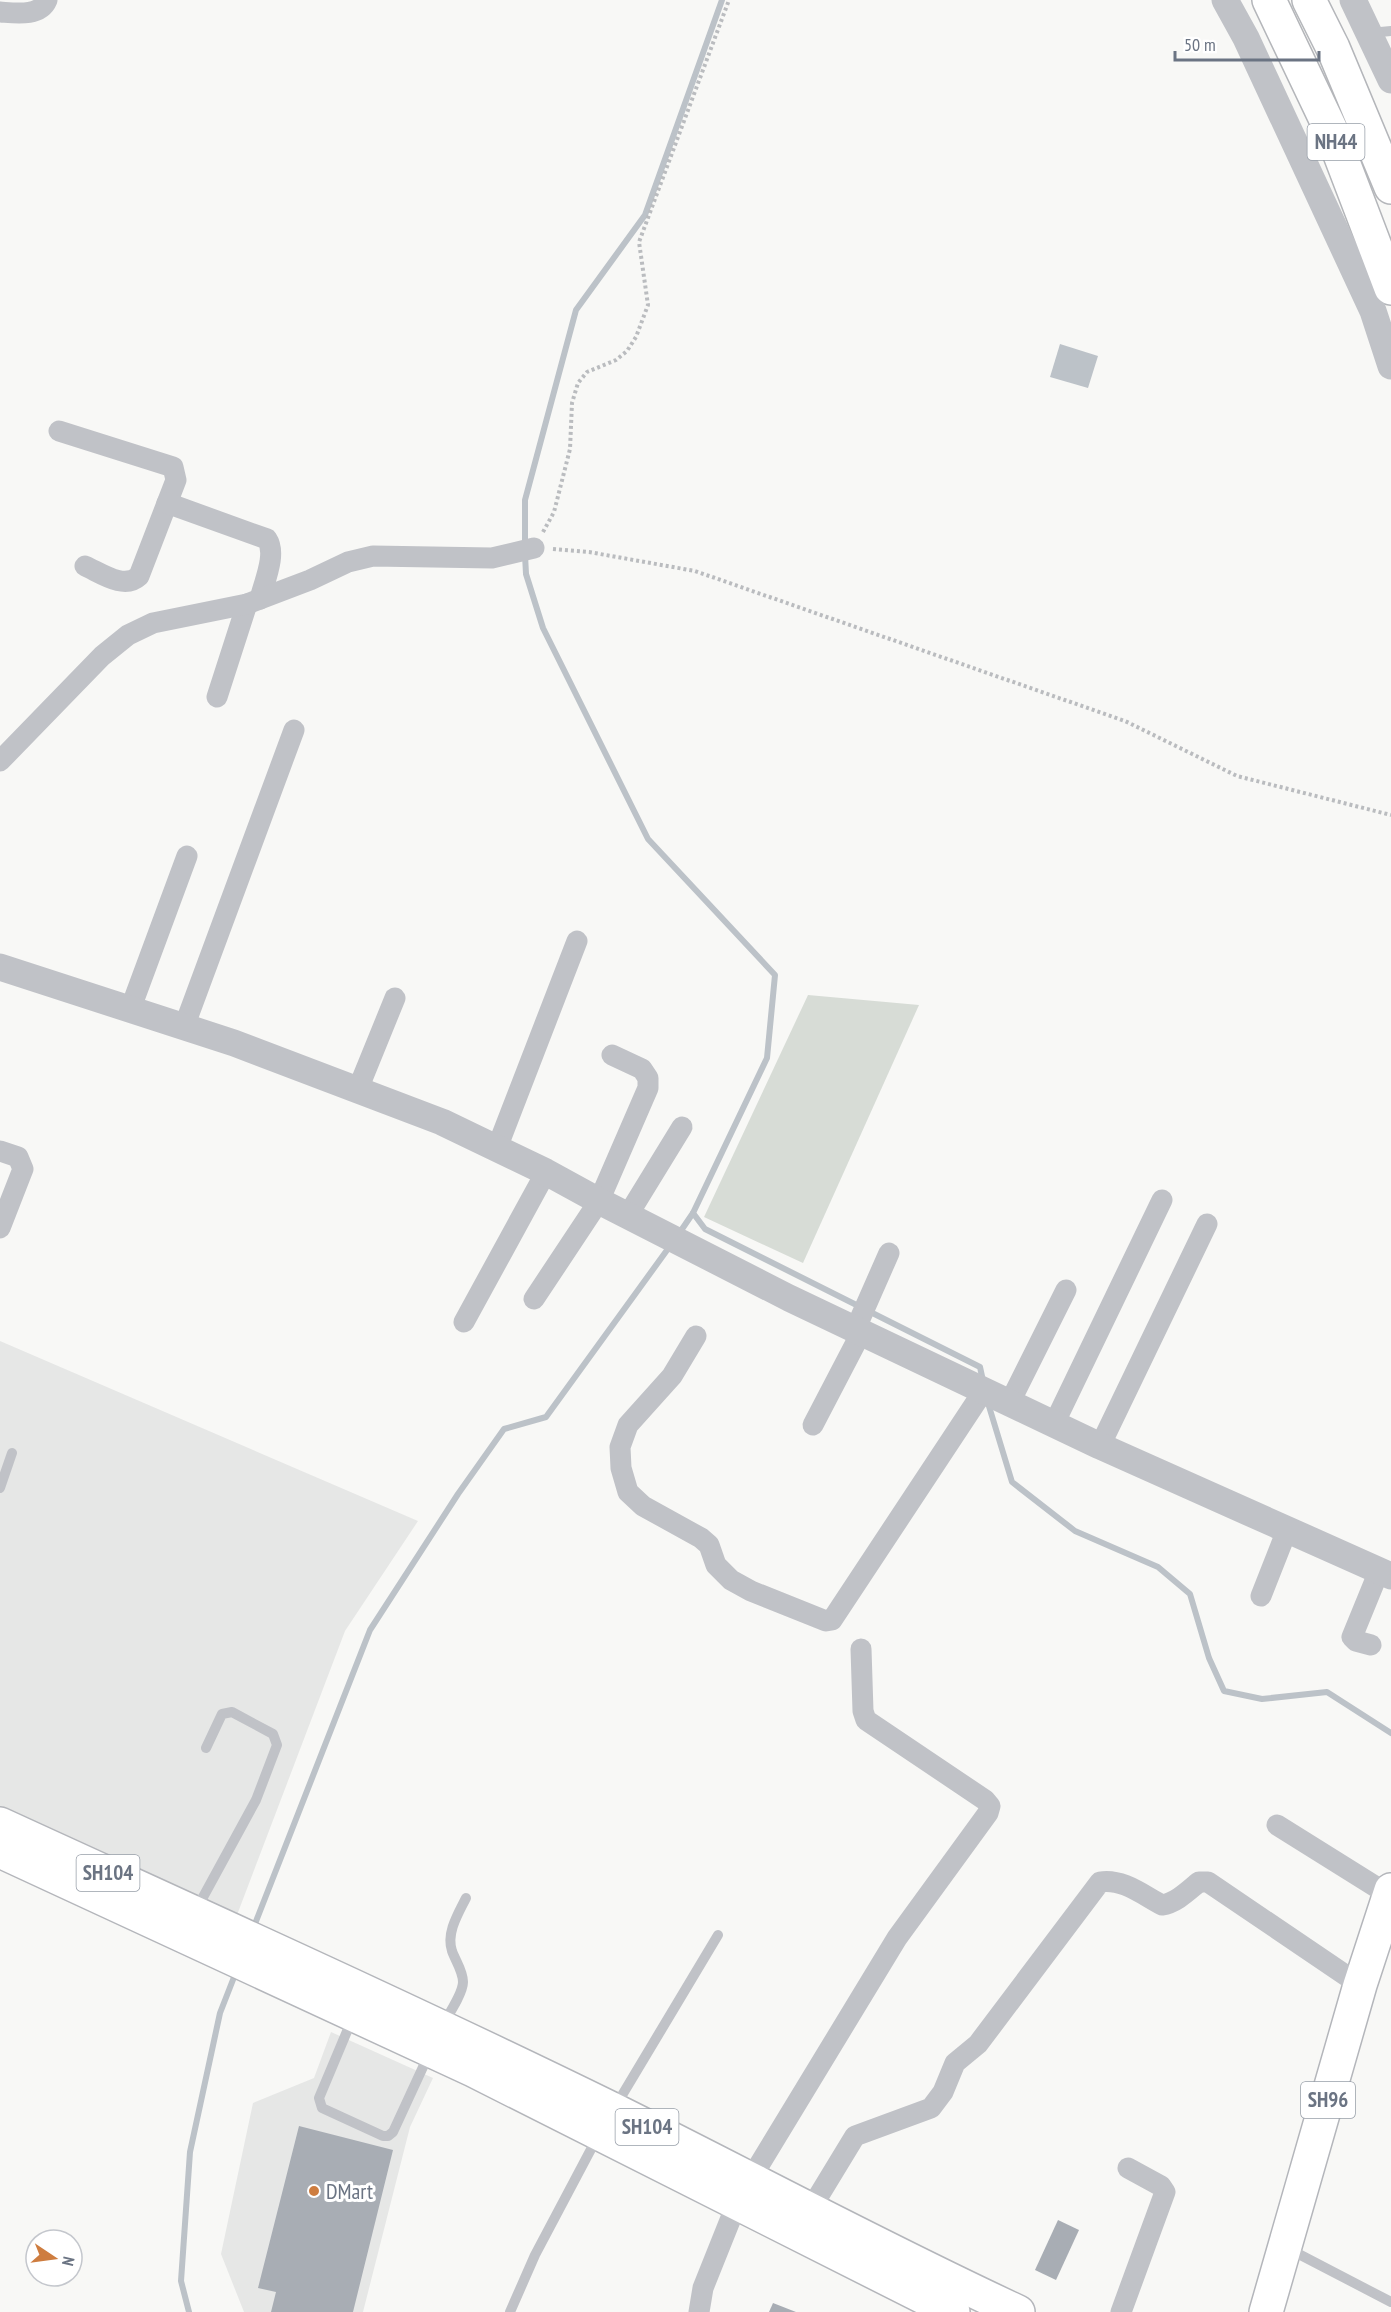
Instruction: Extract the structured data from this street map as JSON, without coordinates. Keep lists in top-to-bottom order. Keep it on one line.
{"streets":{"main road":["NH44","SH104","SH96"]},"places":["DMart"],"scale_bar":"50 m","north":"right"}
